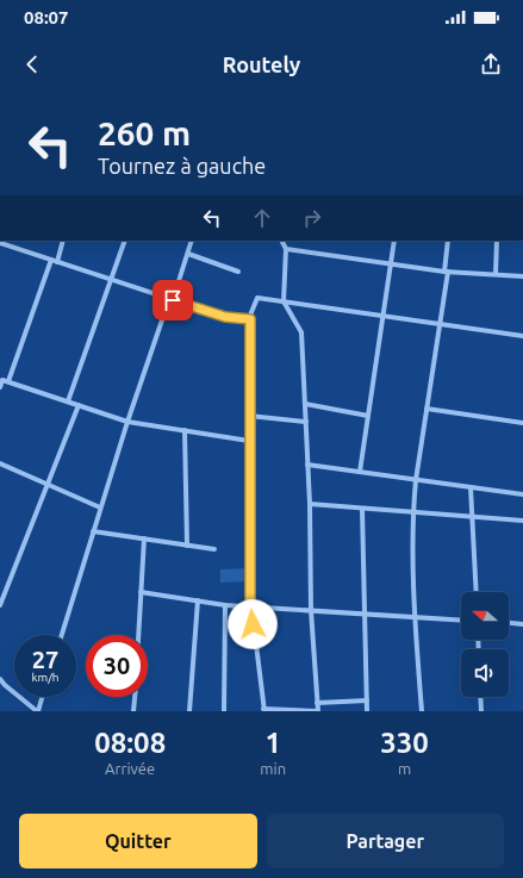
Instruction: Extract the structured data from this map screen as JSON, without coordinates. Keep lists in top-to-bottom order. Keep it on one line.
{"north":"left","page":{"status":"08:07","header":"Routely","turn":["260 m","Tournez à gauche"],"speed":"27 km/h","limit":"30","eta":["08:08","Arrivée","1","min","330","m"],"buttons":["Quitter","Partager"]}}
